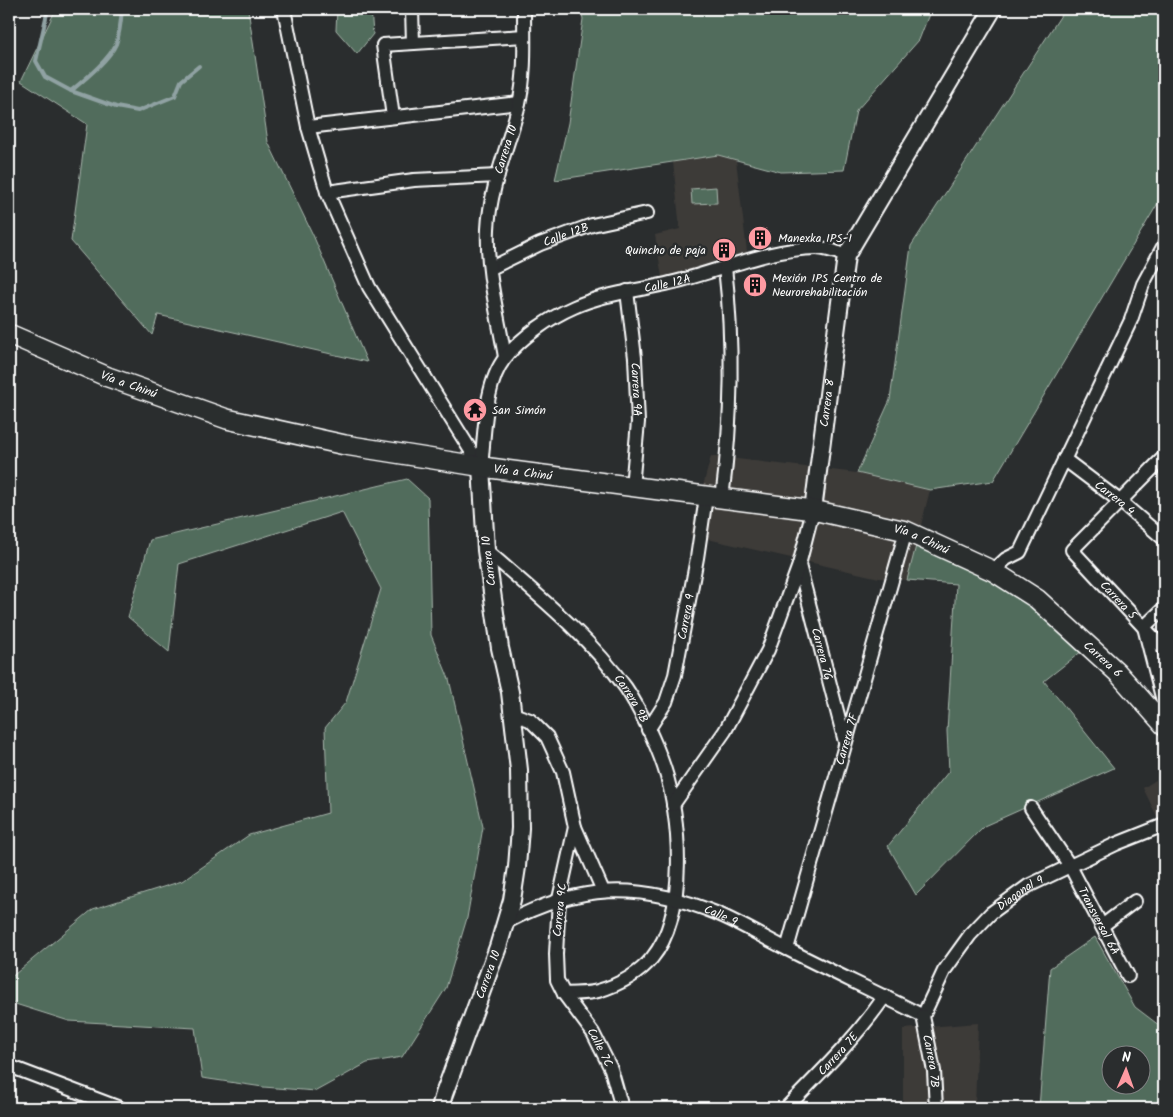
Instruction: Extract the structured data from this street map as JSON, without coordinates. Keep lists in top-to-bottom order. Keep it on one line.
{"streets":{"main road":["Vía a Chinú","Carrera 6"],"street":["Carrera 10","Calle 12B","Calle 12A","Carrera 9A","Carrera 8","Carrera 4","Carrera 5","Carrera 9","Carrera 7G","Carrera 9B","Carrera 7F","Diagonal 9","Carrera 9C","Calle 9","Transversal 6A","Calle 7C","Carrera 7E","Carrera 7B"]},"crossings":[["Carrera 10","Calle 12B"],["Carrera 10","Calle 12A"],["Carrera 10","Vía a Chinú"],["Carrera 10","Carrera 9B"],["Carrera 10","Carrera 9C"],["Carrera 10","Calle 9"],["Calle 12A","Carrera 9A"],["Calle 12A","Carrera 8"],["Calle 12A","Carrera 9"],["Vía a Chinú","Carrera 9A"],["Vía a Chinú","Carrera 8"],["Vía a Chinú","Carrera 9"],["Vía a Chinú","Carrera 6"],["Vía a Chinú","Carrera 7F"],["Carrera 8","Carrera 7G"],["Carrera 8","Carrera 9B"],["Carrera 4","Carrera 5"],["Carrera 9","Carrera 9B"],["Carrera 7G","Carrera 7F"],["Carrera 9B","Calle 9"],["Carrera 7F","Calle 9"],["Diagonal 9","Calle 9"],["Diagonal 9","Transversal 6A"],["Diagonal 9","Carrera 7B"],["Carrera 9C","Calle 9"],["Carrera 9C","Calle 7C"],["Calle 9","Carrera 7E"],["Calle 9","Carrera 7B"]],"places":{"building":["Manexka IPS-I","Quincho de paja","Mexión IPS Centro de Neurorehabilitación"],"temple":["San Simón"]},"north":"top"}
